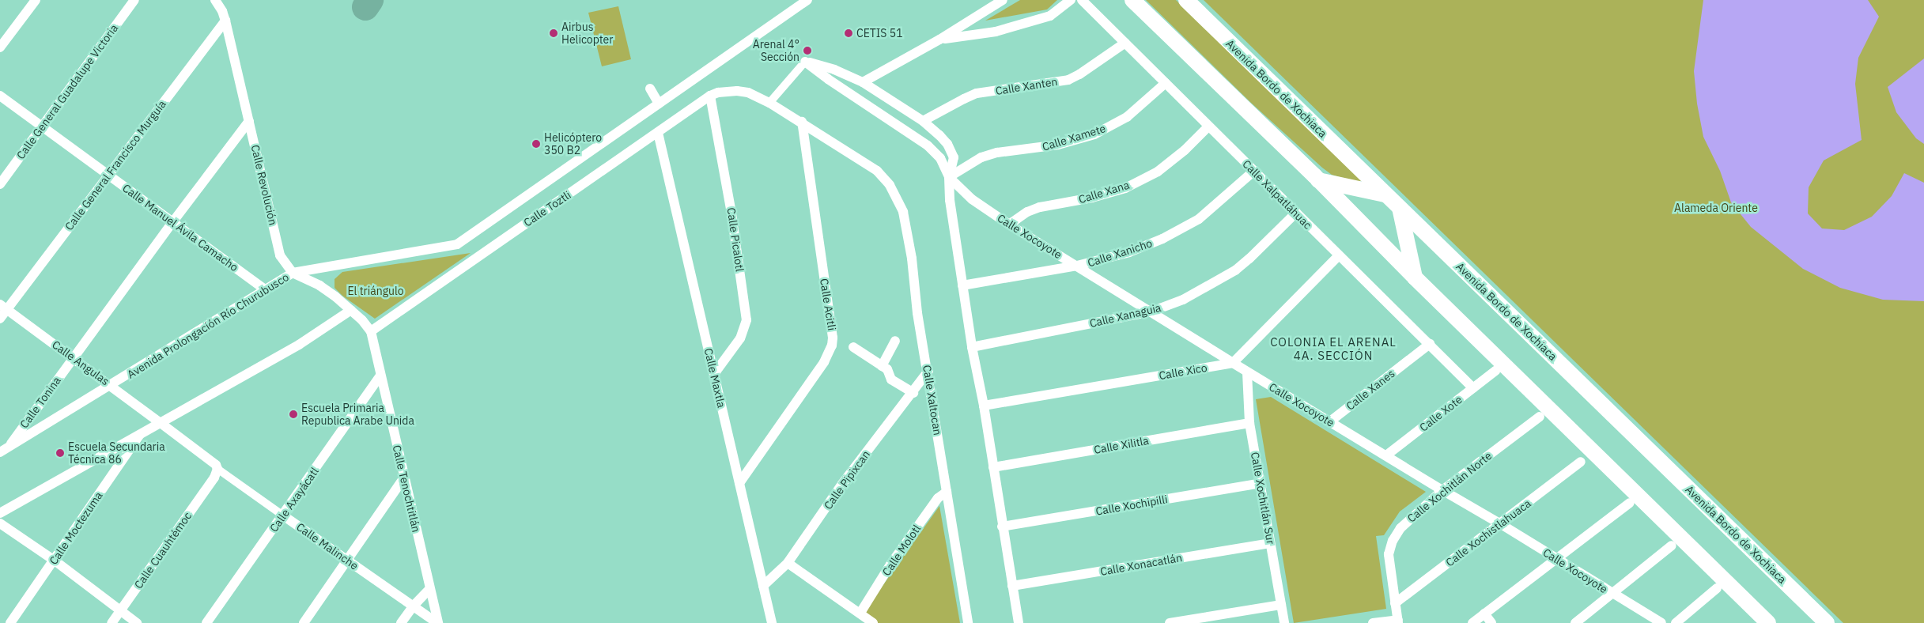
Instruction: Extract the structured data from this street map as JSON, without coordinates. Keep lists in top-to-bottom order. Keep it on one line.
{"streets":{"main road":["Avenida Bordo de Xochiaca"],"street":["Calle Xanten","Calle General Guadalupe Victoria","Calle Xamete","Calle General Francisco Murguía","Calle Revolución","Calle Xana","Calle Xalpatláhuac","Calle Toztli","Calle Manuel Ávila Camacho","Calle Xocoyote","Calle Picalotl","Calle Xanicho","Calle Acitli","Calle Xanaguia","Avenida Prolongación Río Churubusco","Calle Angulas","Calle Xico","Calle Maxtla","Calle Xanes","Calle Xaltocan","Calle Tonina","Calle Xote","Calle Xilitla","Calle Pipixcan","Calle Xochitlán Norte","Calle Tenochtitlán","Calle Xochitlán Sur","Calle Axayácatl","Calle Xochipilli","Calle Moctezuma","Calle Xochistlahuaca","Calle Malinche","Calle Cuauhtémoc","Calle Molotl","Calle Xonacatlán"]},"crossings":[["Calle Xanten","Calle Xalpatláhuac"],["Calle General Guadalupe Victoria","Calle Manuel Ávila Camacho"],["Calle Xamete","Calle Xalpatláhuac"],["Calle Xamete","Calle Xocoyote"],["Calle General Francisco Murguía","Calle Revolución"],["Calle General Francisco Murguía","Calle Manuel Ávila Camacho"],["Calle General Francisco Murguía","Calle Angulas"],["Calle Revolución","Calle Toztli"],["Calle Revolución","Avenida Prolongación Río Churubusco"],["Calle Revolución","Calle Tonina"],["Calle Revolución","Calle Tenochtitlán"],["Calle Xana","Calle Xalpatláhuac"],["Calle Xana","Calle Xocoyote"],["Calle Xalpatláhuac","Calle Xanicho"],["Calle Xalpatláhuac","Calle Xanaguia"],["Calle Xalpatláhuac","Calle Xanes"],["Calle Xalpatláhuac","Calle Xote"],["Calle Toztli","Calle Picalotl"],["Calle Toztli","Calle Maxtla"],["Calle Toztli","Calle Tenochtitlán"],["Calle Manuel Ávila Camacho","Avenida Prolongación Río Churubusco"],["Calle Manuel Ávila Camacho","Calle Tonina"],["Calle Xocoyote","Calle Xanicho"],["Calle Xocoyote","Calle Xanaguia"],["Calle Xocoyote","Calle Xico"],["Calle Xocoyote","Calle Xanes"],["Calle Xocoyote","Calle Xote"],["Calle Xocoyote","Calle Xochitlán Norte"],["Calle Xocoyote","Calle Xochitlán Sur"],["Calle Xocoyote","Calle Xochistlahuaca"],["Calle Picalotl","Calle Maxtla"],["Calle Acitli","Calle Maxtla"],["Calle Acitli","Calle Xaltocan"],["Avenida Prolongación Río Churubusco","Calle Angulas"],["Avenida Prolongación Río Churubusco","Calle Tonina"],["Calle Angulas","Calle Tonina"],["Calle Angulas","Calle Malinche"],["Calle Maxtla","Calle Pipixcan"],["Calle Xaltocan","Calle Pipixcan"],["Calle Xaltocan","Calle Molotl"],["Calle Xilitla","Calle Xochitlán Sur"],["Calle Xochitlán Norte","Calle Xochistlahuaca"],["Calle Tenochtitlán","Calle Axayácatl"],["Calle Tenochtitlán","Calle Malinche"],["Calle Xochitlán Sur","Calle Xochipilli"],["Calle Xochitlán Sur","Calle Xonacatlán"],["Calle Axayácatl","Calle Malinche"],["Calle Malinche","Calle Cuauhtémoc"]],"districts":["COLONIA EL ARENAL 4A. SECCIÓN"],"parks":["Alameda Oriente","El triángulo"],"places":["Airbus Helicopter","CETIS 51","Arenal 4° Sección","Helicóptero 350 B2","Escuela Primaria Republica Arabe Unida","Escuela Secundaria Técnica 86"]}
